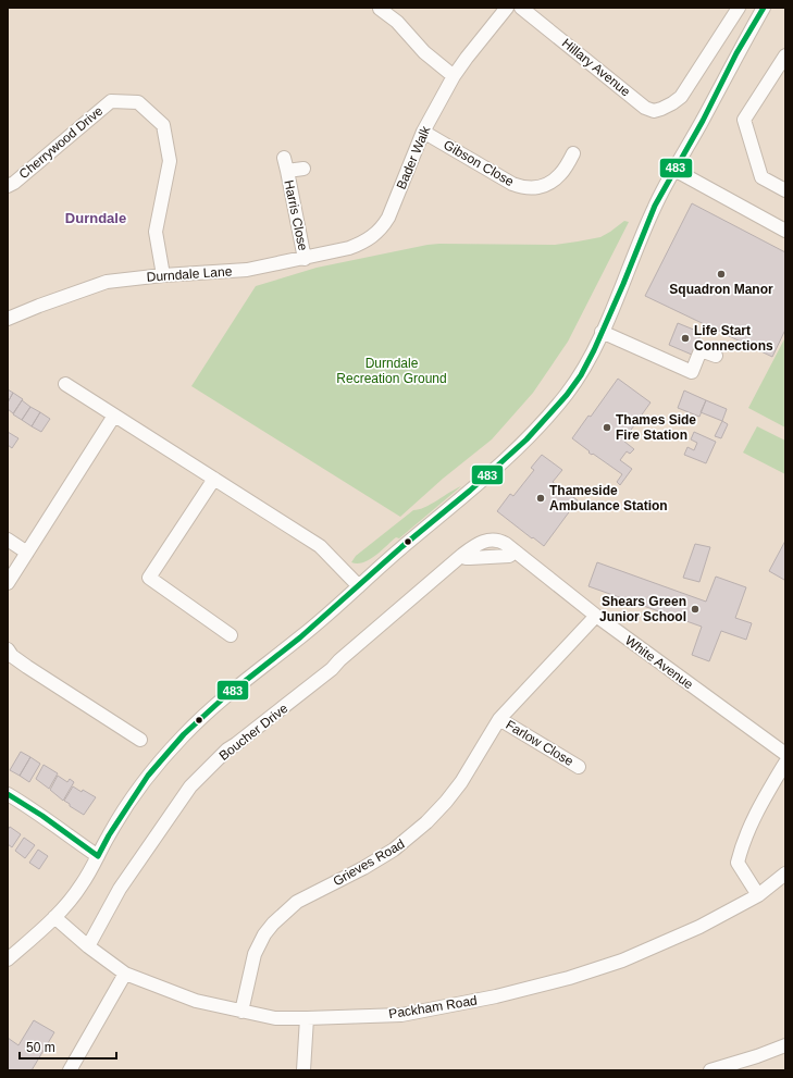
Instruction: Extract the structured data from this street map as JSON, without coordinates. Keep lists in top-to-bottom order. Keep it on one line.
{"streets":{"street":["Hillary Avenue","Cherrywood Drive","Bader Walk","Gibson Close","Harris Close","Durndale Lane","White Avenue","Boucher Drive","Farlow Close","Grieves Road","Packham Road"]},"crossings":[["Cherrywood Drive","Durndale Lane"],["Bader Walk","Gibson Close"],["Bader Walk","Durndale Lane"],["Harris Close","Durndale Lane"],["White Avenue","Boucher Drive"],["White Avenue","Grieves Road"],["Boucher Drive","Packham Road"],["Farlow Close","Grieves Road"],["Grieves Road","Packham Road"]],"districts":["Durndale"],"parks":["Durndale Recreation Ground"],"places":["Squadron Manor","Life Start Connections","Thames Side Fire Station","Thameside Ambulance Station","Shears Green Junior School"],"lines":["transit line 483"],"scale_bar":"50 m"}
